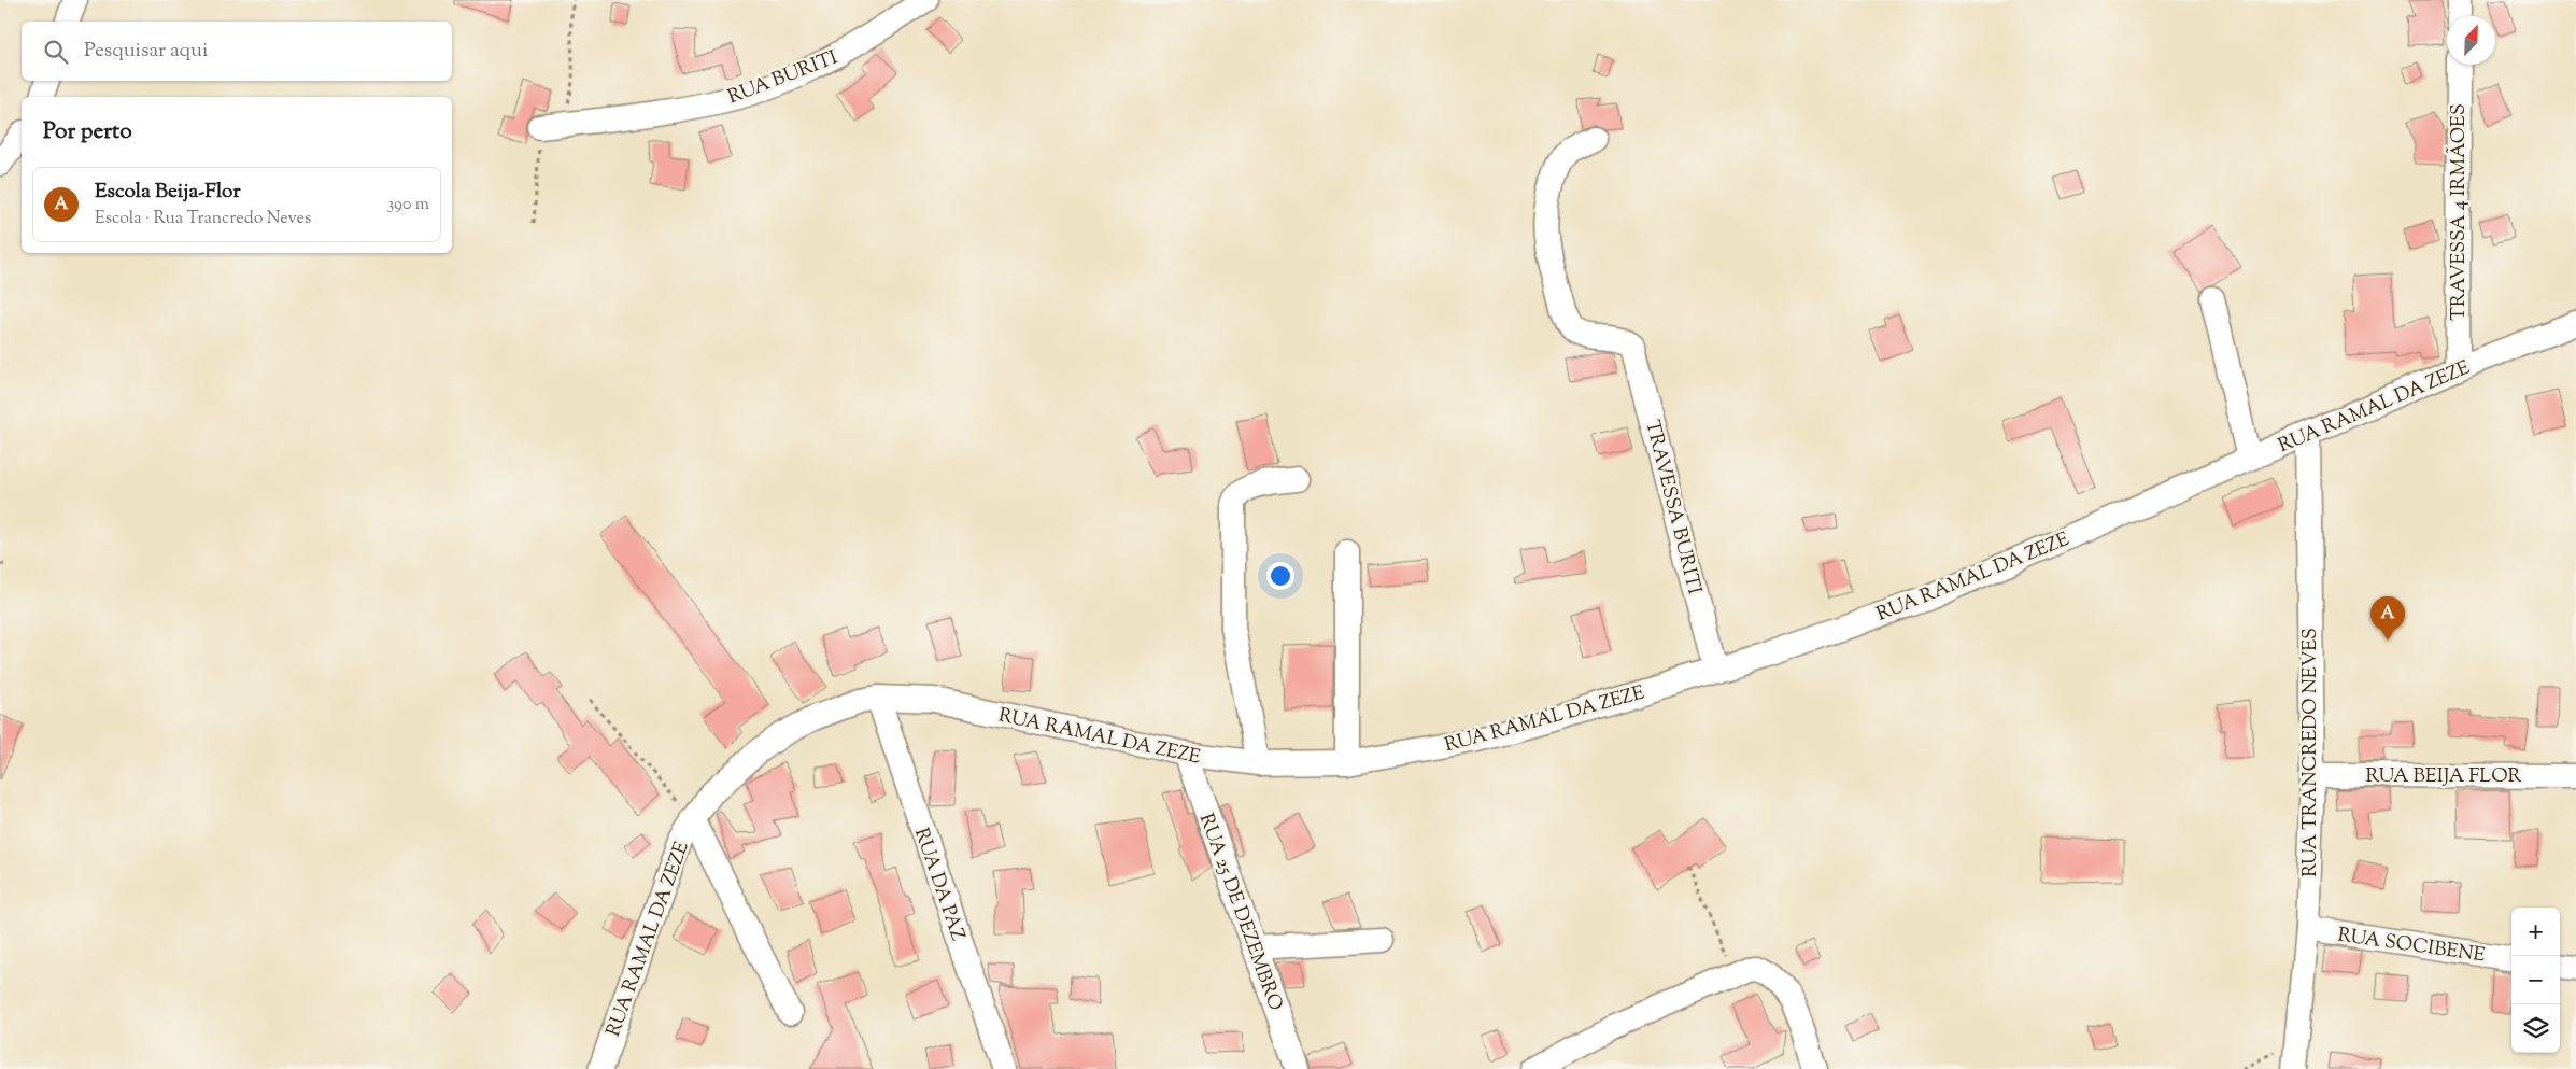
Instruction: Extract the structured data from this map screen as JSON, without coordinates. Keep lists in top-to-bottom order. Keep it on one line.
{"streets":{"street":["RUA BURITI","TRAVESSA 4 IRMÃOES","RUA RAMAL DA ZEZE","TRAVESSA BURITI","RUA TRANCREDO NEVES","RUA BEIJA FLOR","RUA DA PAZ","RUA 25 DE DEZEMBRO","RUA SOCIBENE"]},"crossings":[["TRAVESSA 4 IRMÃOES","RUA RAMAL DA ZEZE"],["RUA RAMAL DA ZEZE","TRAVESSA BURITI"],["RUA RAMAL DA ZEZE","RUA TRANCREDO NEVES"],["RUA RAMAL DA ZEZE","RUA DA PAZ"],["RUA RAMAL DA ZEZE","RUA 25 DE DEZEMBRO"],["RUA TRANCREDO NEVES","RUA BEIJA FLOR"],["RUA TRANCREDO NEVES","RUA SOCIBENE"]],"north":"top right","page":{"search":"Pesquisar aqui","heading":"Por perto","list":[{"mark":"A","name":"Escola Beija-Flor","note":"Escola · Rua Trancredo Neves","value":"390 m"}],"pins":"A","map_buttons":["+","−"]}}
